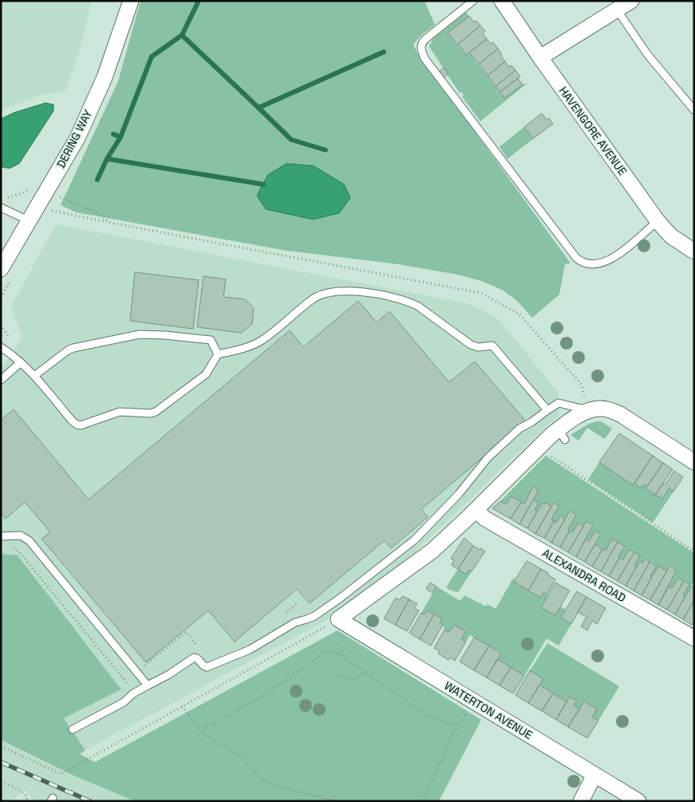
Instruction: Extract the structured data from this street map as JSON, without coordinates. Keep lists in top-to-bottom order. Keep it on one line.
{"streets":{"street":["HAVENGORE AVENUE","DERING WAY","ALEXANDRA ROAD","WATERTON AVENUE"]}}
